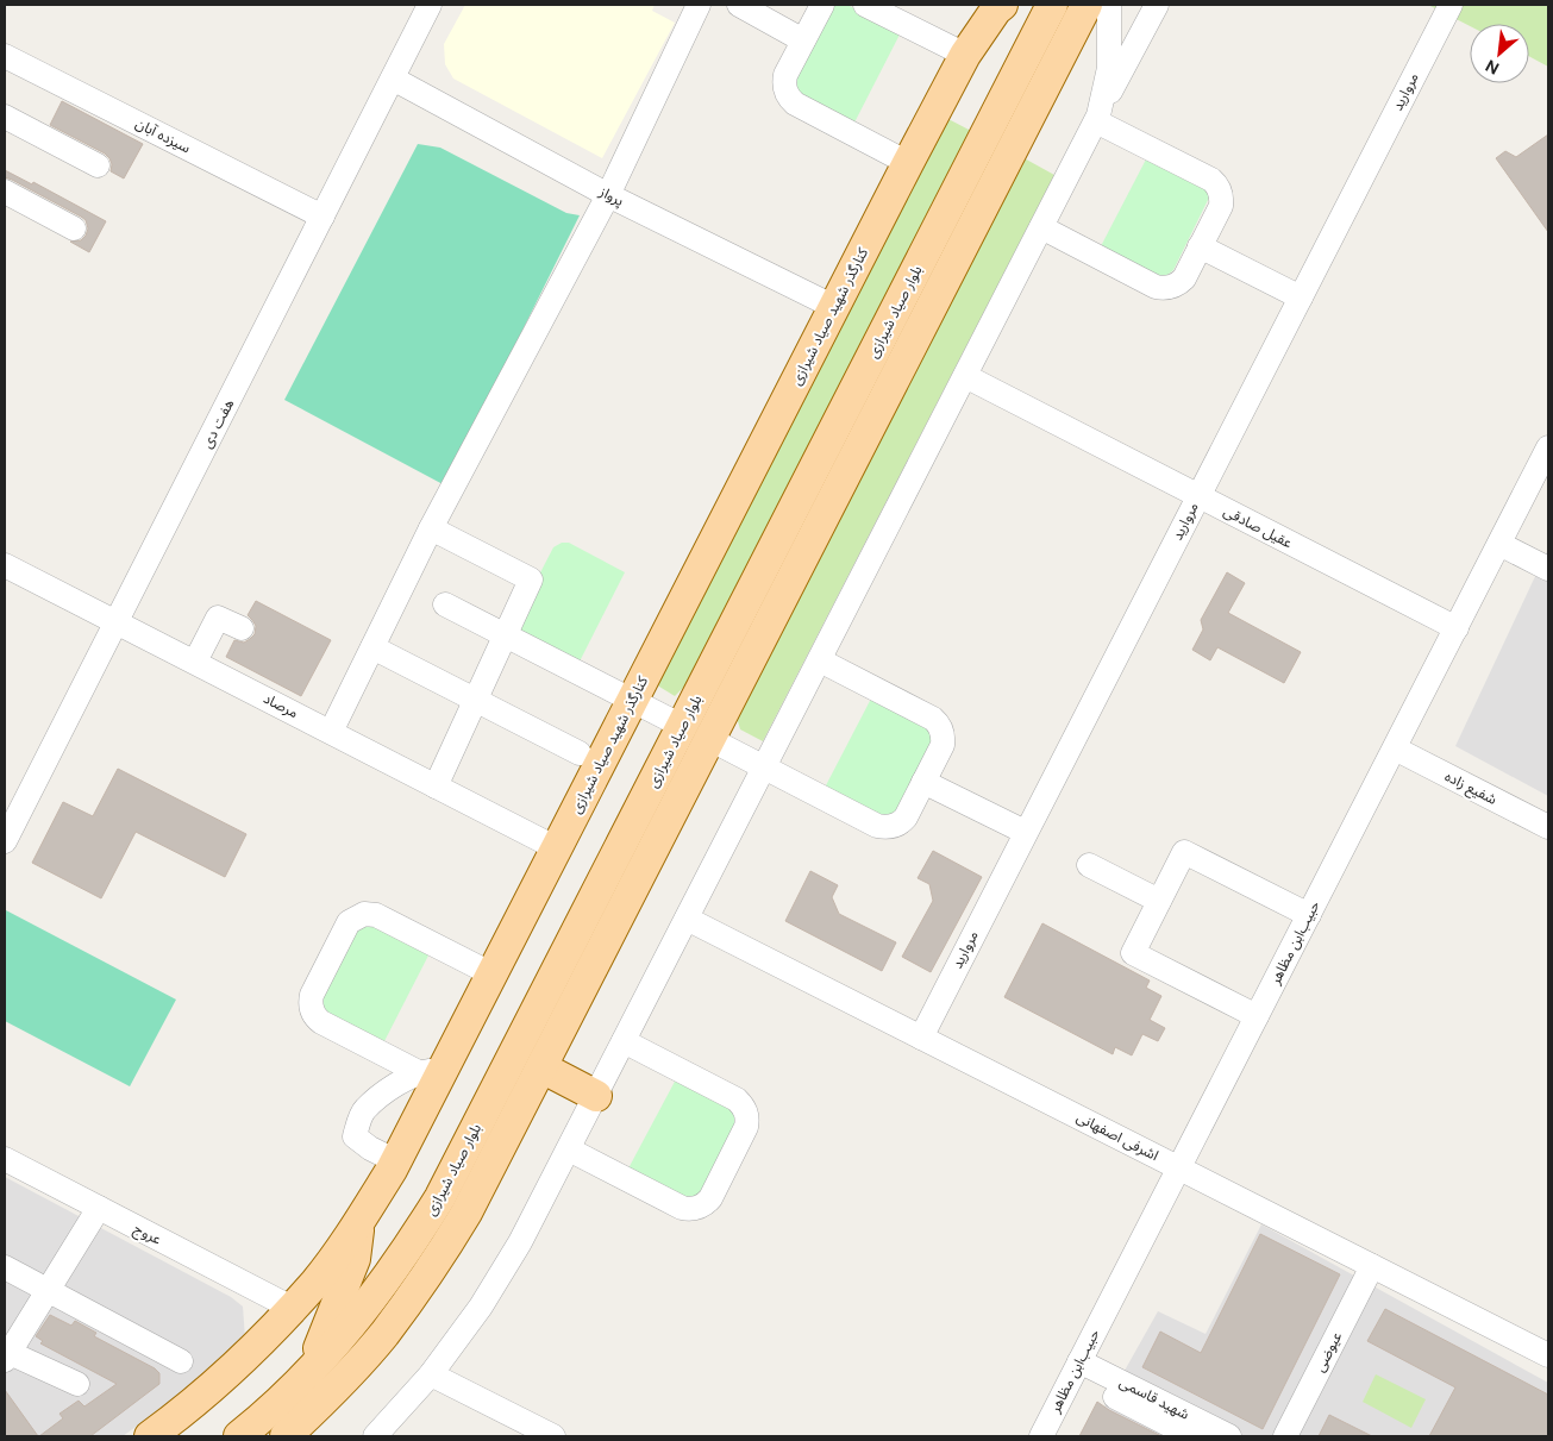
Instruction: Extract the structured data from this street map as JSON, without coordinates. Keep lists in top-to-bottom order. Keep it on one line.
{"streets":{"main road":["بلوار صیاد شیرازی","کنارگذر شهید صیاد شیرازی"],"street":["مروارید","سیزده آبان","پرواز","هفت دی","عقیل صادقی","مرصاد","شفیع زاده","حبیب‌ابن مظاهر","اشرفی اصفهانی","عروج","عیوضی","شهید قاسمی"]},"crossings":[["مروارید","عقیل صادقی"],["مروارید","اشرفی اصفهانی"],["سیزده آبان","هفت دی"],["پرواز","کنارگذر شهید صیاد شیرازی"],["پرواز","هفت دی"],["کنارگذر شهید صیاد شیرازی","مرصاد"],["کنارگذر شهید صیاد شیرازی","عروج"],["هفت دی","مرصاد"],["عقیل صادقی","حبیب‌ابن مظاهر"],["شفیع زاده","حبیب‌ابن مظاهر"],["حبیب‌ابن مظاهر","اشرفی اصفهانی"],["حبیب‌ابن مظاهر","شهید قاسمی"],["اشرفی اصفهانی","عیوضی"]],"north":"bottom left"}
